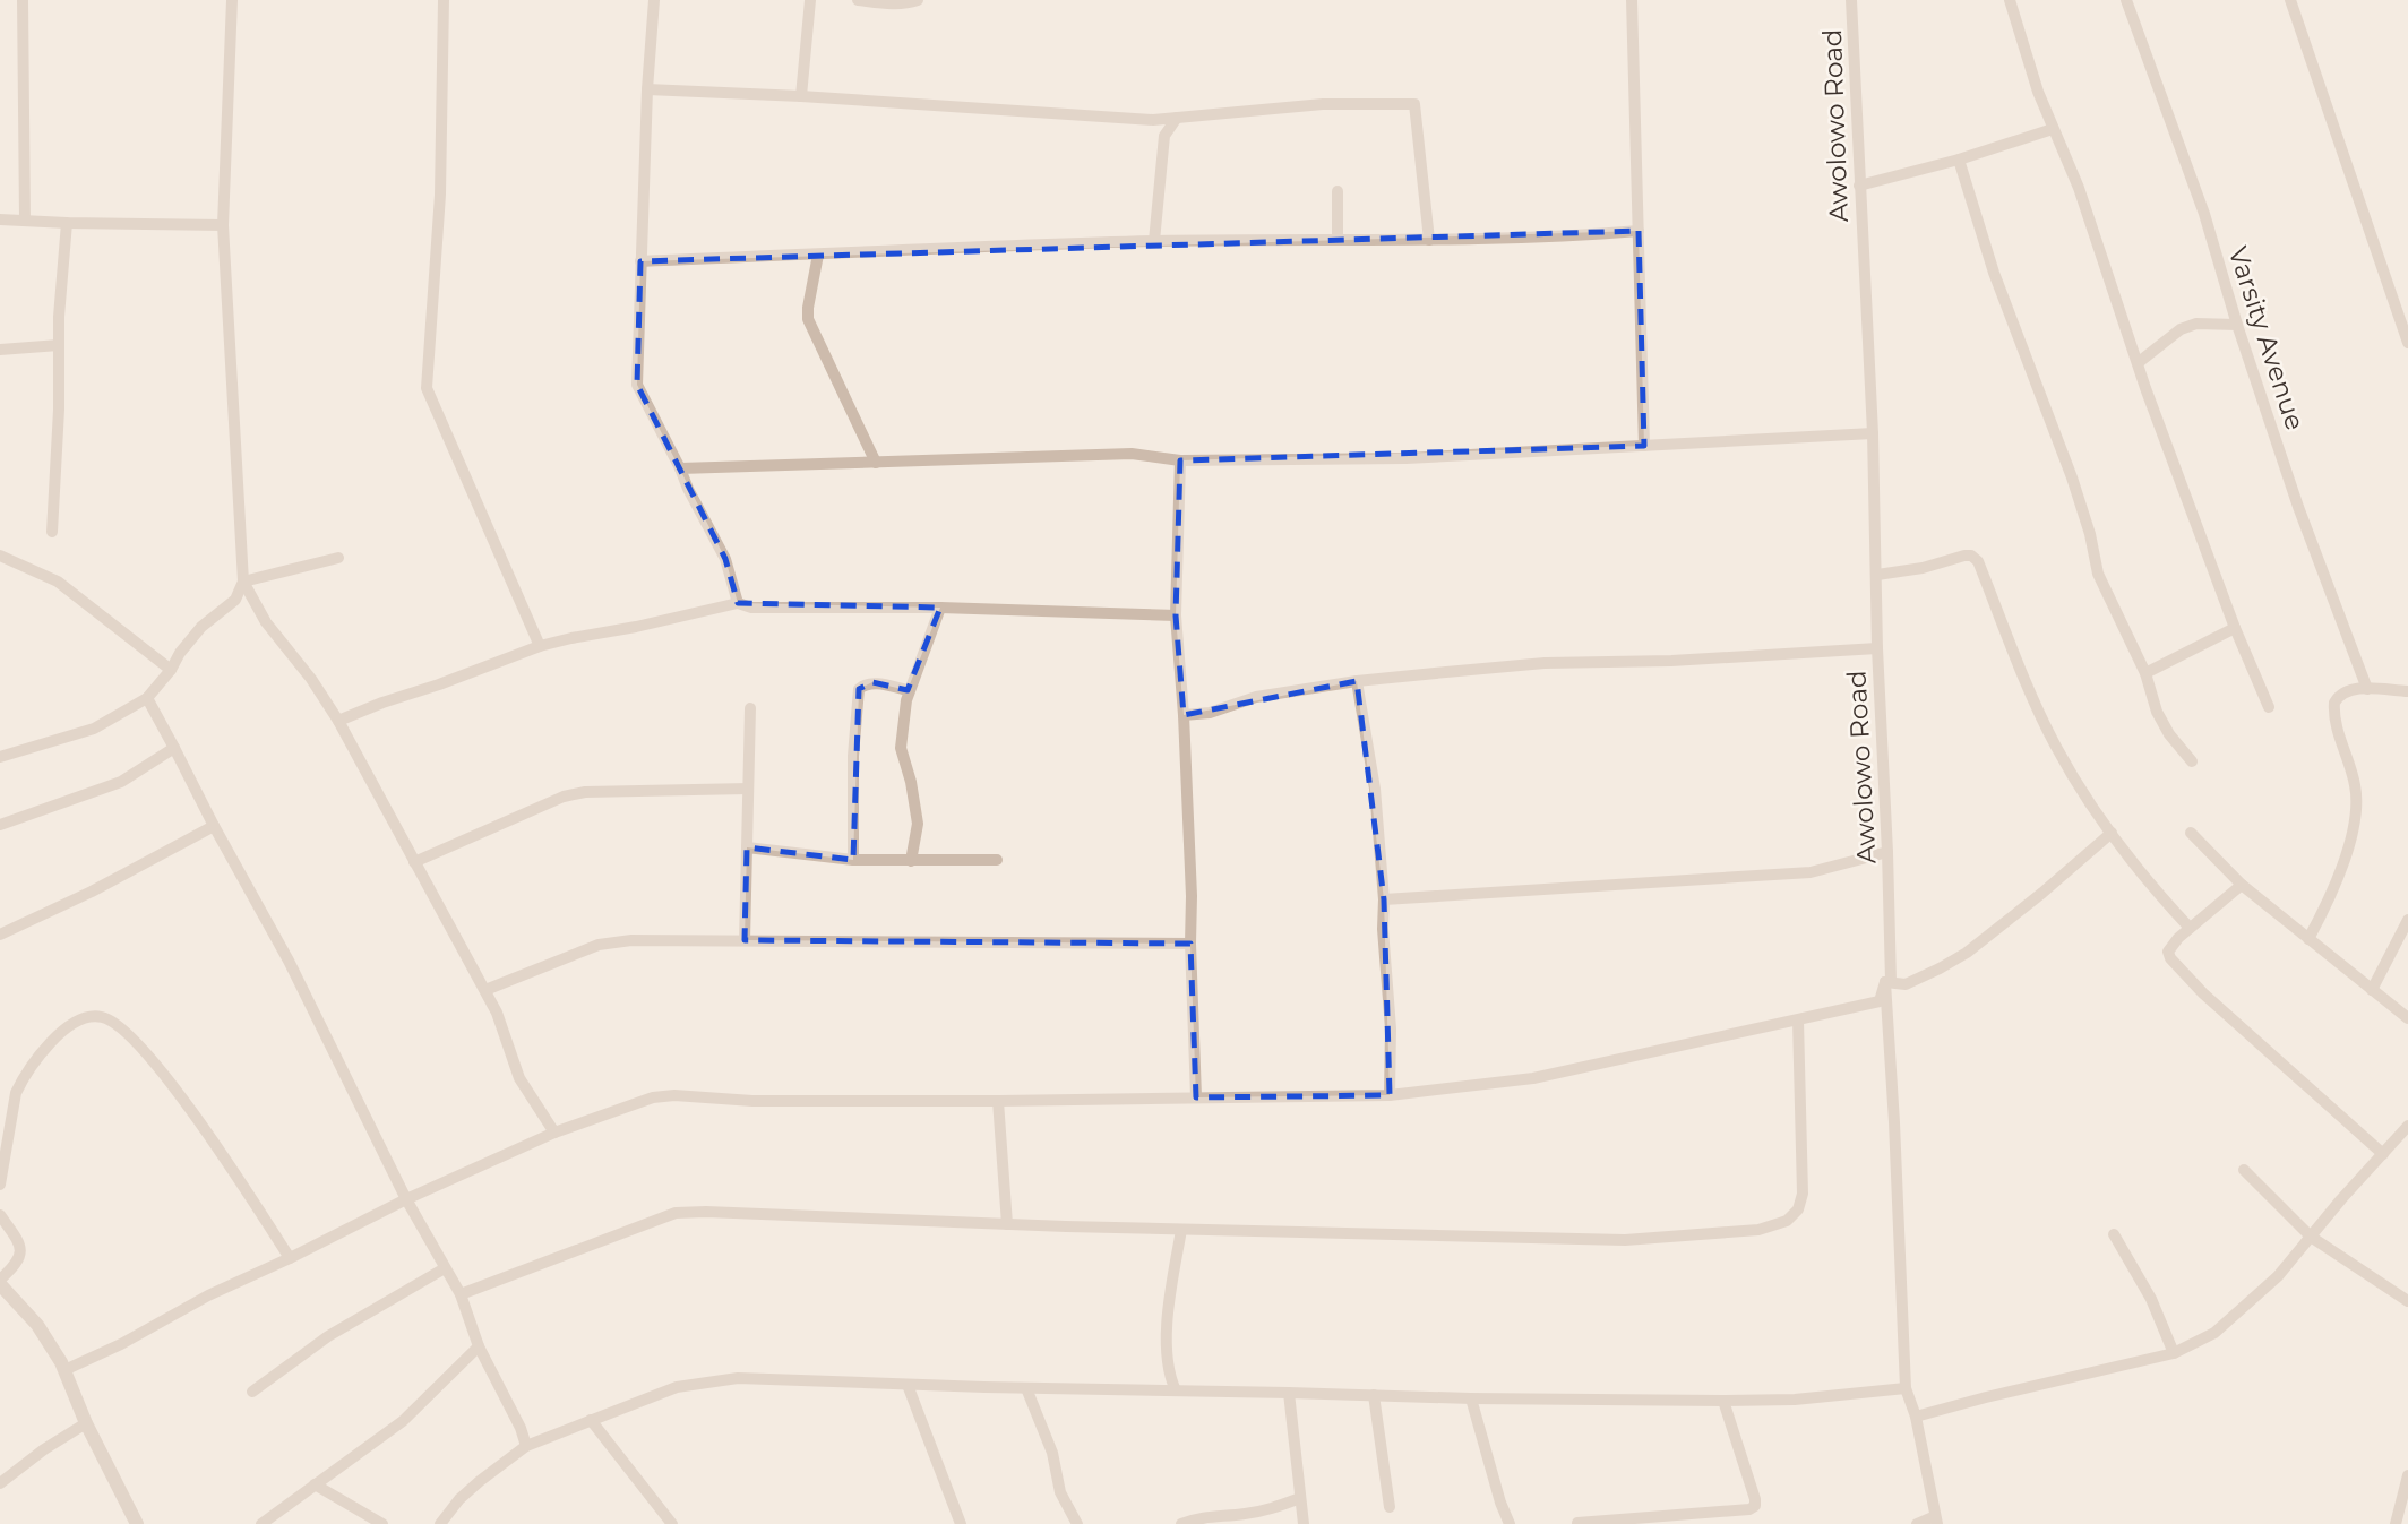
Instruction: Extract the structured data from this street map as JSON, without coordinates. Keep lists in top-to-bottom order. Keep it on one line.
{"streets":{"street":["Awolowo Road","Varsity Avenue"]}}
